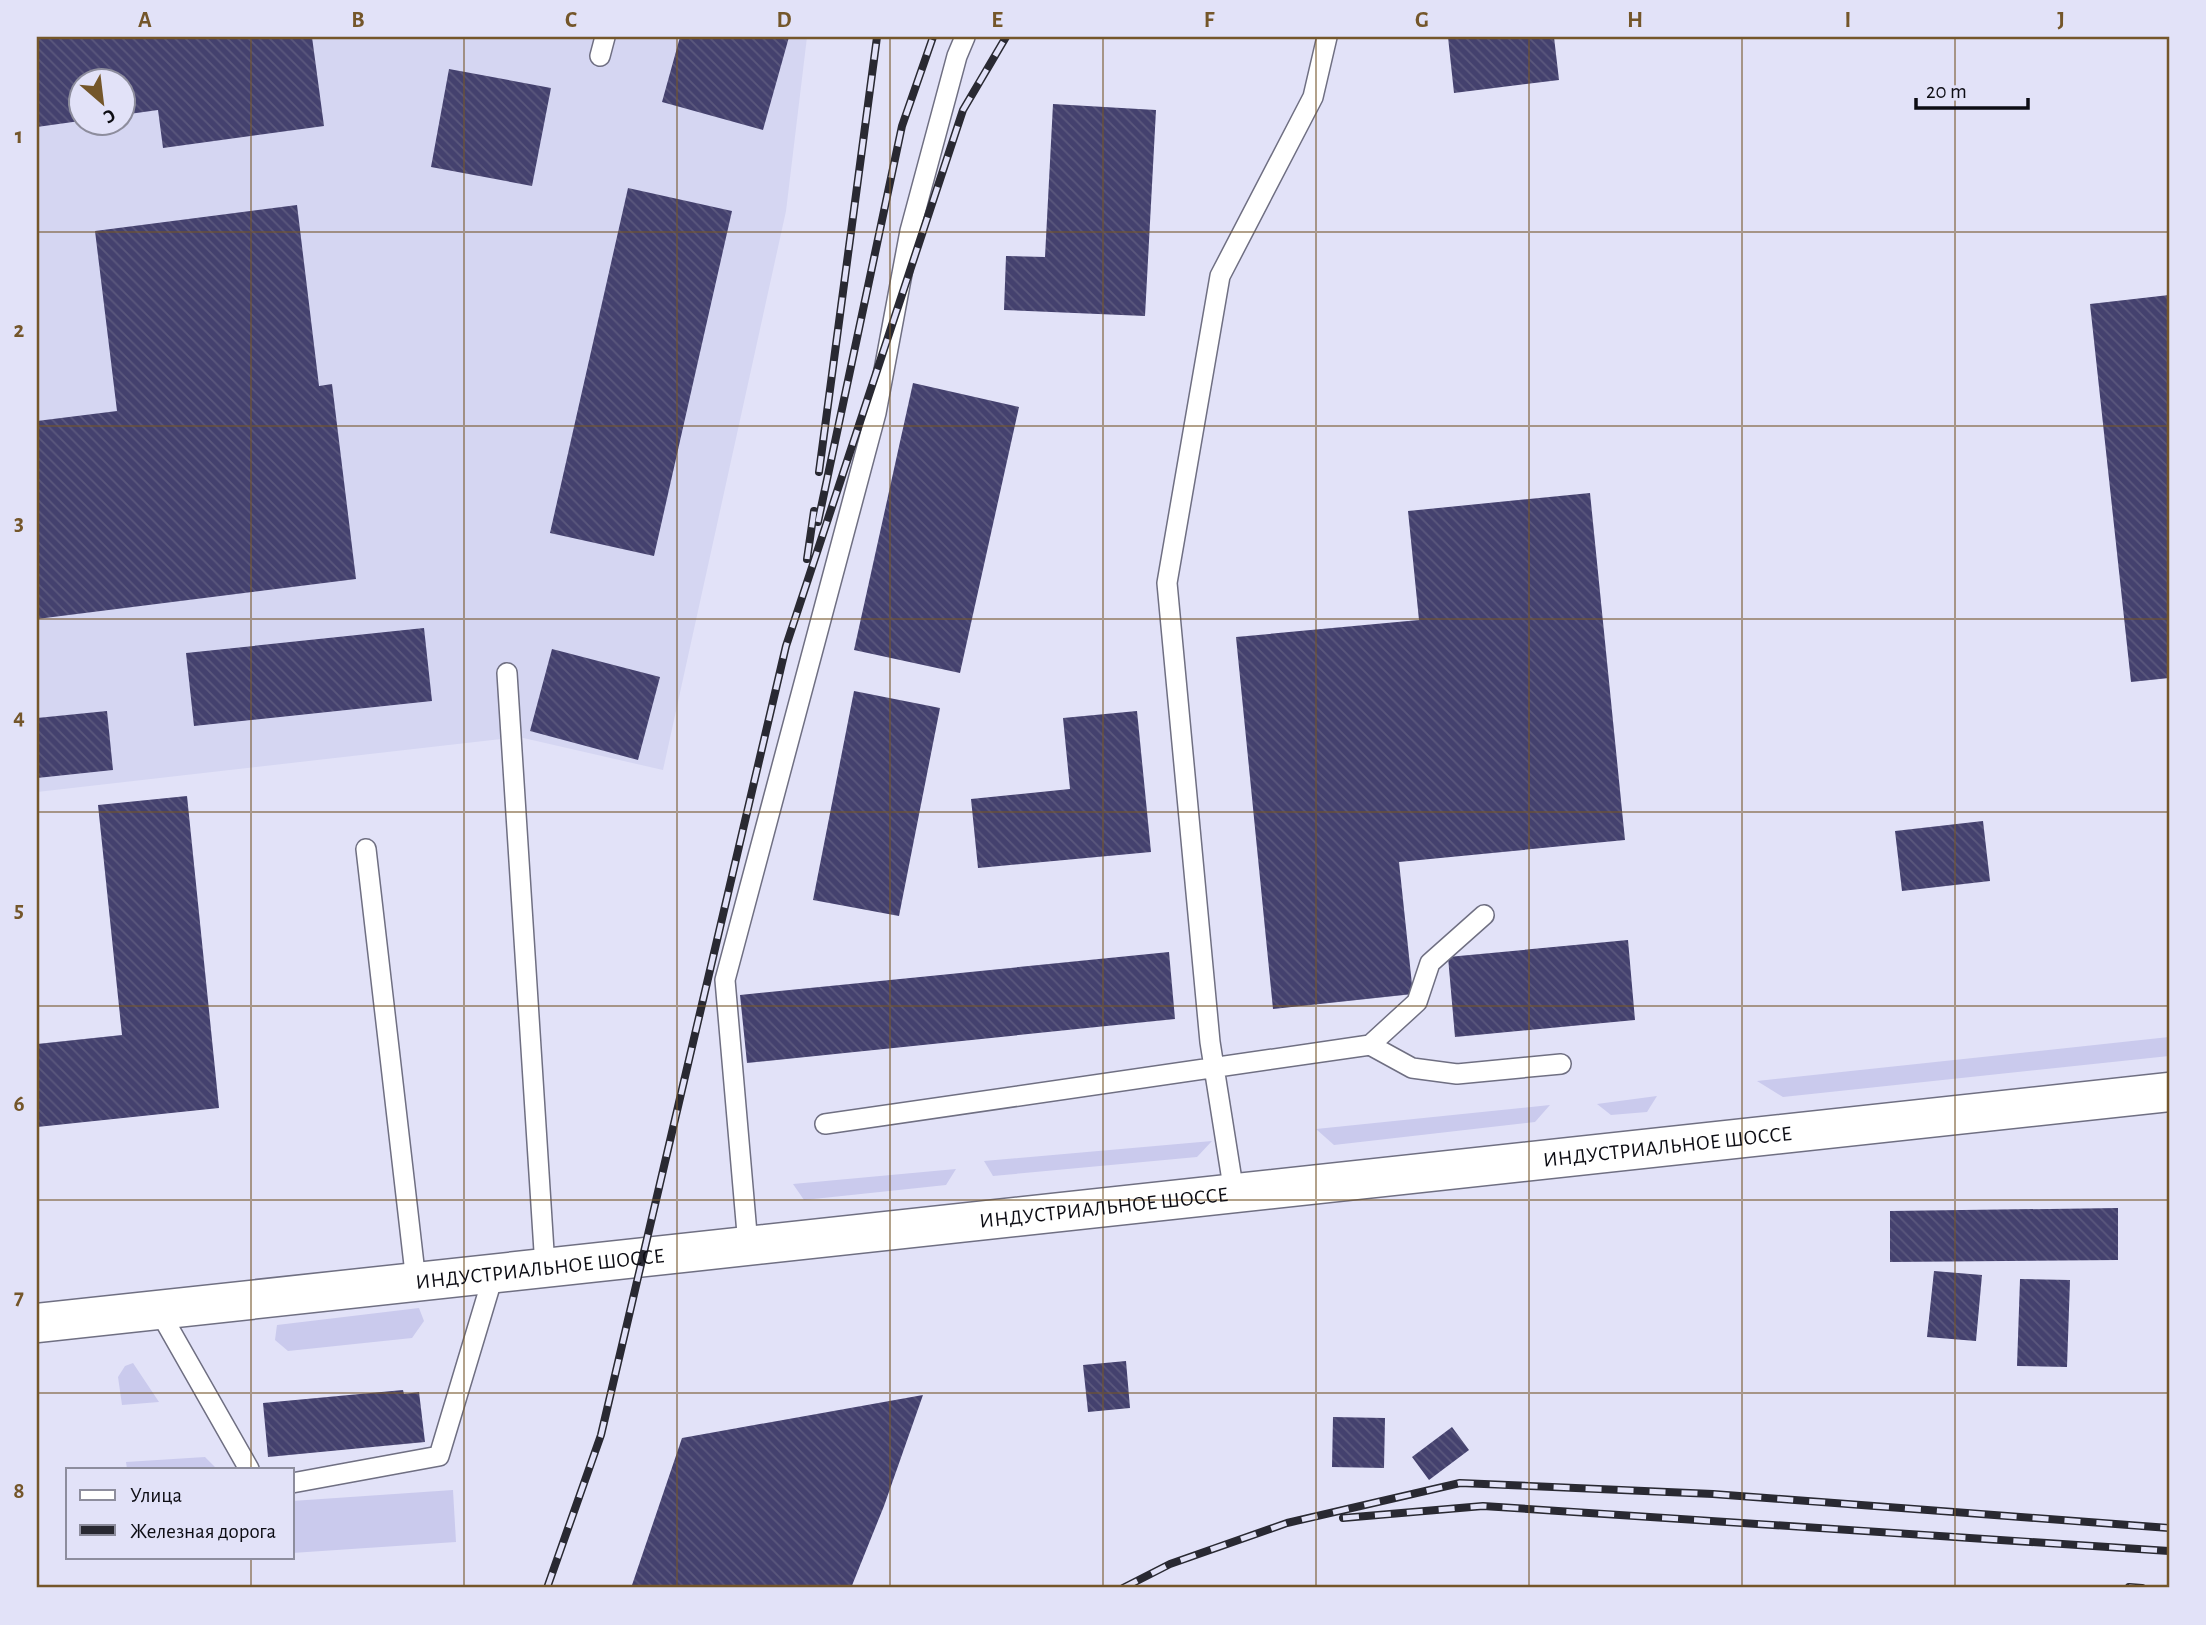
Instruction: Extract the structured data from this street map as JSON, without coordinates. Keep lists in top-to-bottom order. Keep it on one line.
{"streets":{"street":["ИНДУСТРИАЛЬНОЕ ШОССЕ"]},"legend":["Улица","Железная дорога"],"scale_bar":"20 m","north":"bottom right","grid":{"columns":["A","B","C","D","E","F","G","H","I","J"],"rows":["1","2","3","4","5","6","7","8"]}}
